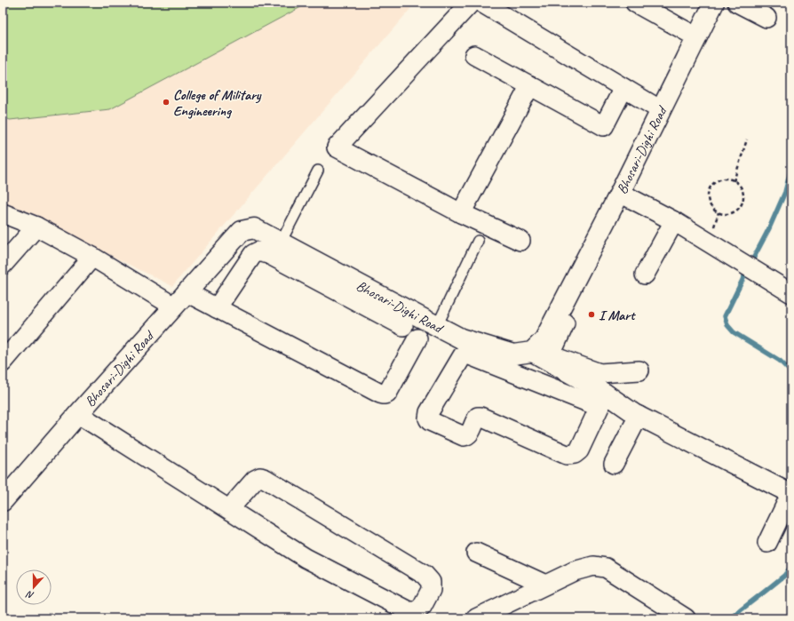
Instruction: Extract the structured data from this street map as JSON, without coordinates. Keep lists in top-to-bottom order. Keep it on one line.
{"streets":{"street":["Bhosari-Dighi Road"]},"places":["College of Military Engineering","I Mart"],"north":"bottom"}
